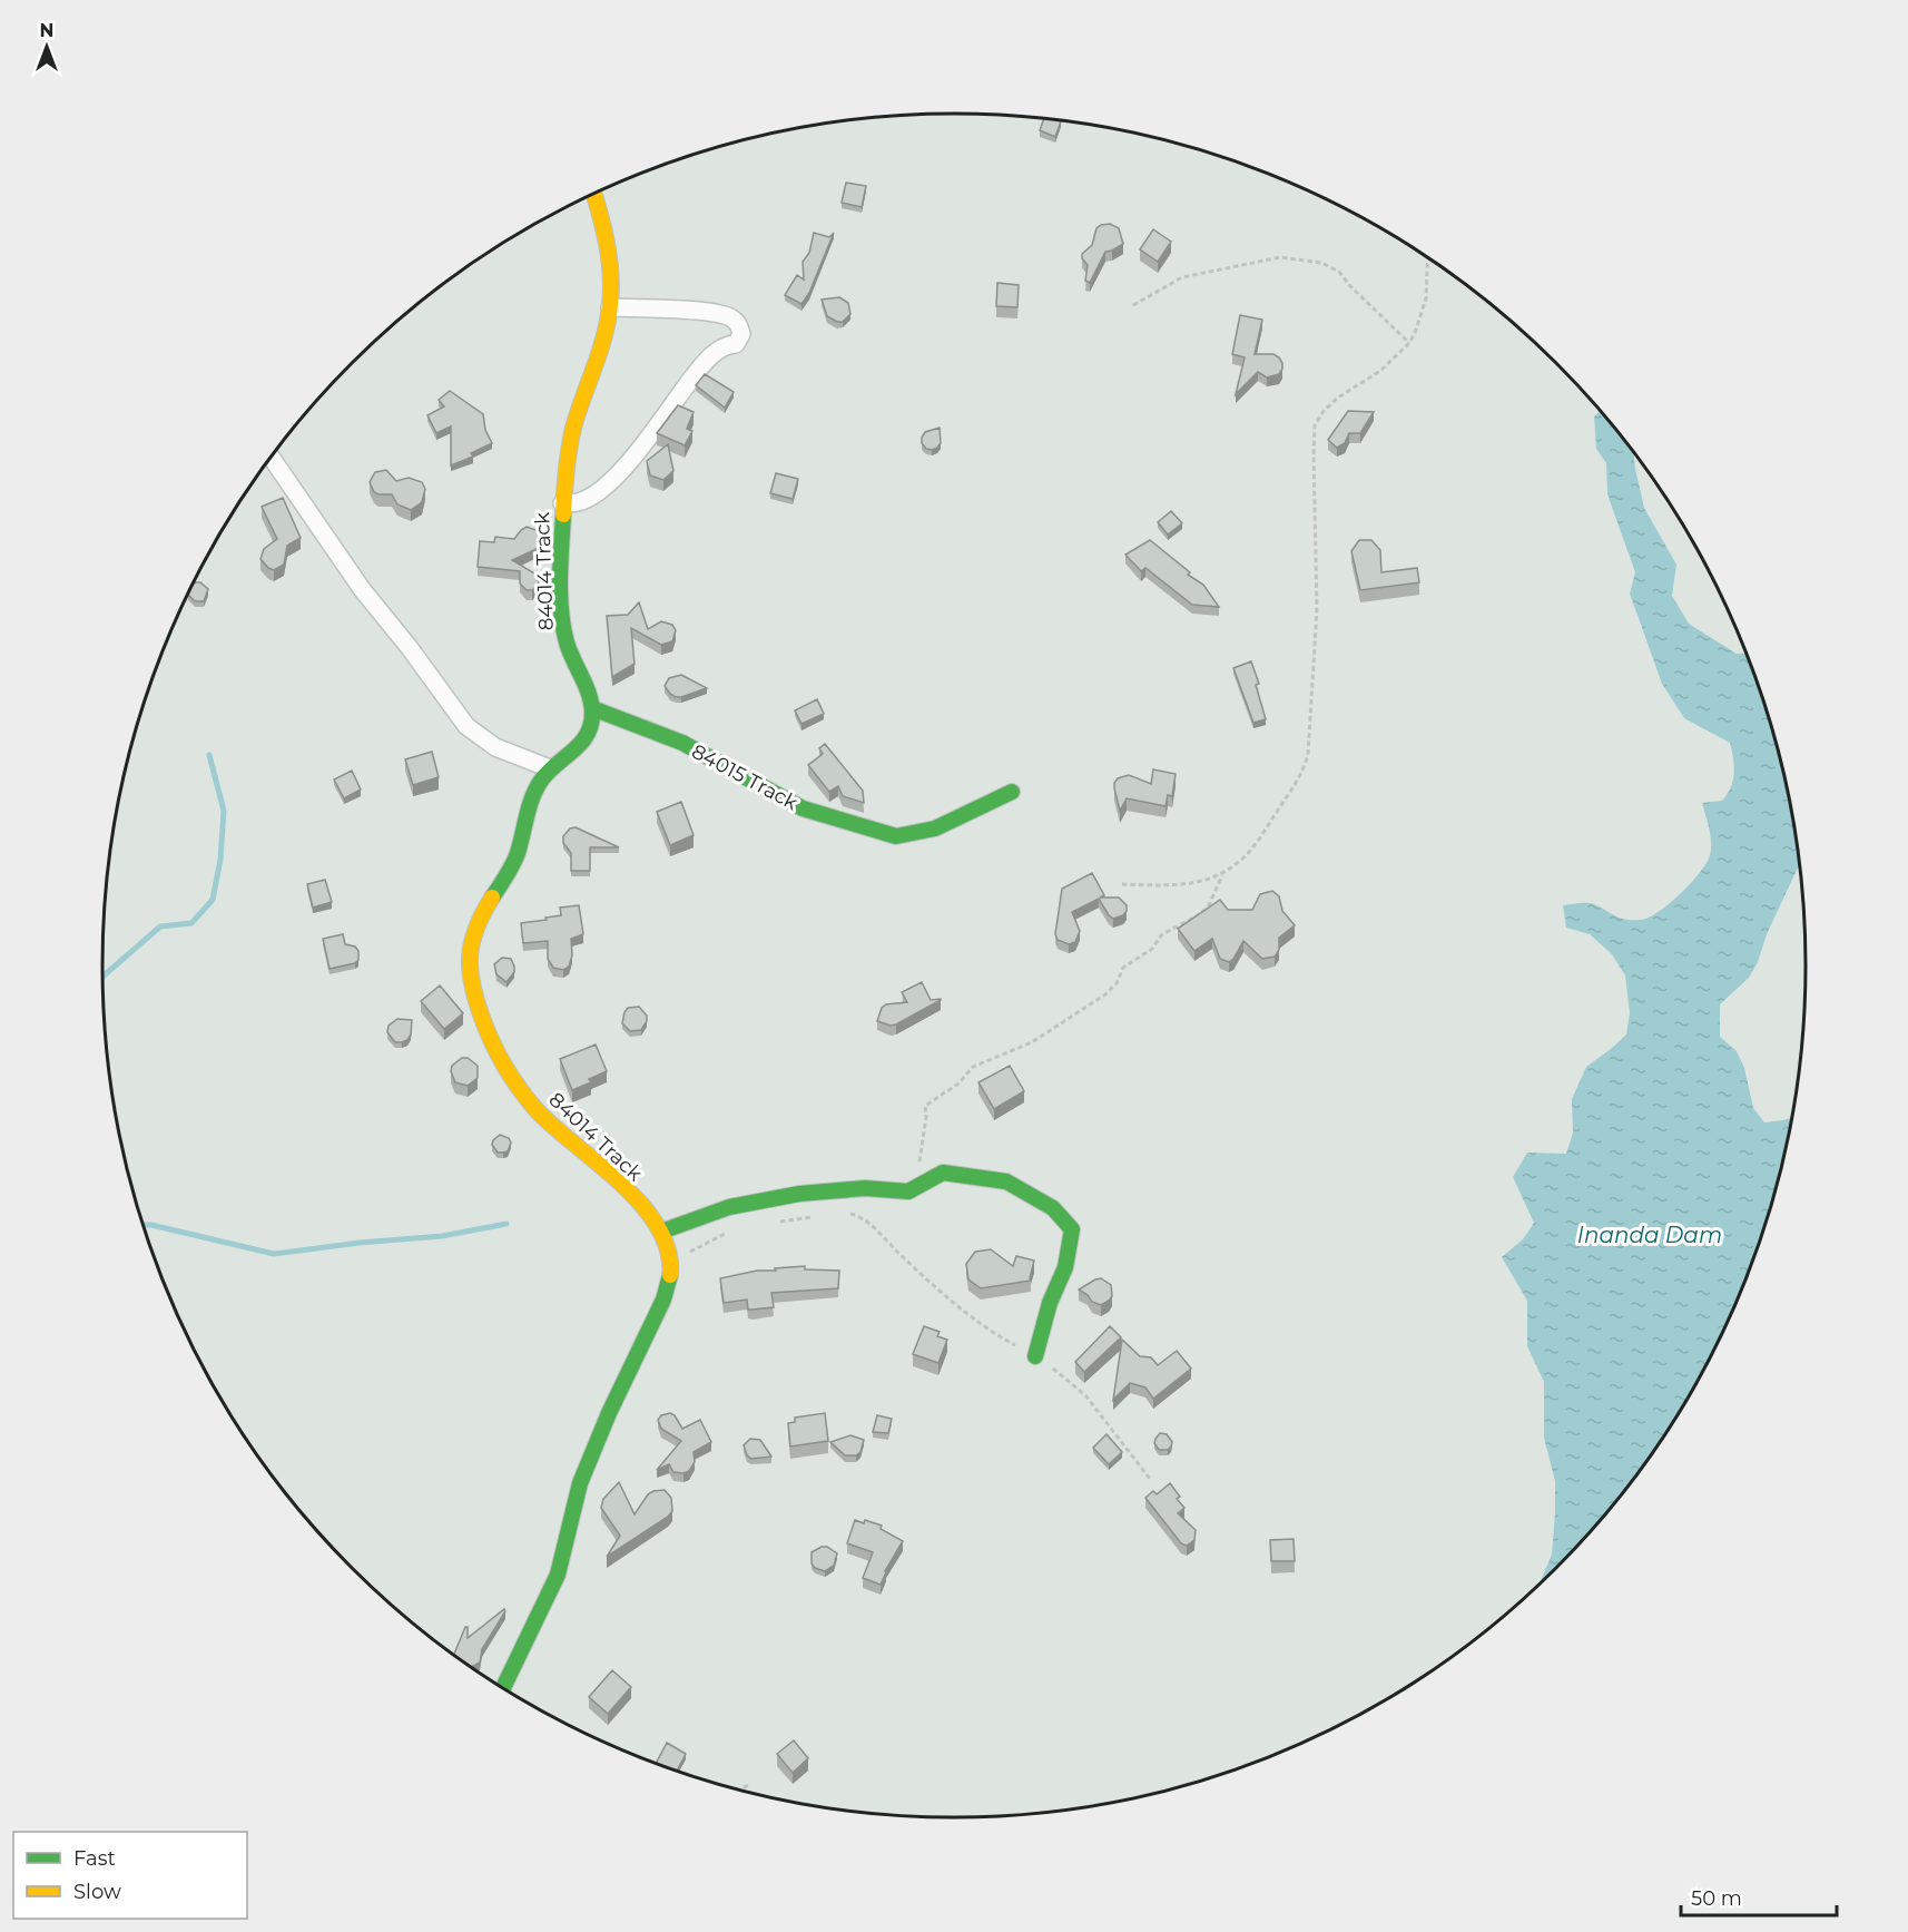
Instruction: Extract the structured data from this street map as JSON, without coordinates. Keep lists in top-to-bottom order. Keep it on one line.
{"streets":{"street":["84014 Track","84015 Track"]},"crossings":[["84014 Track","84015 Track"]],"water":["Inanda Dam"],"legend":["Fast","Slow"],"scale_bar":"50 m","north":"top"}
